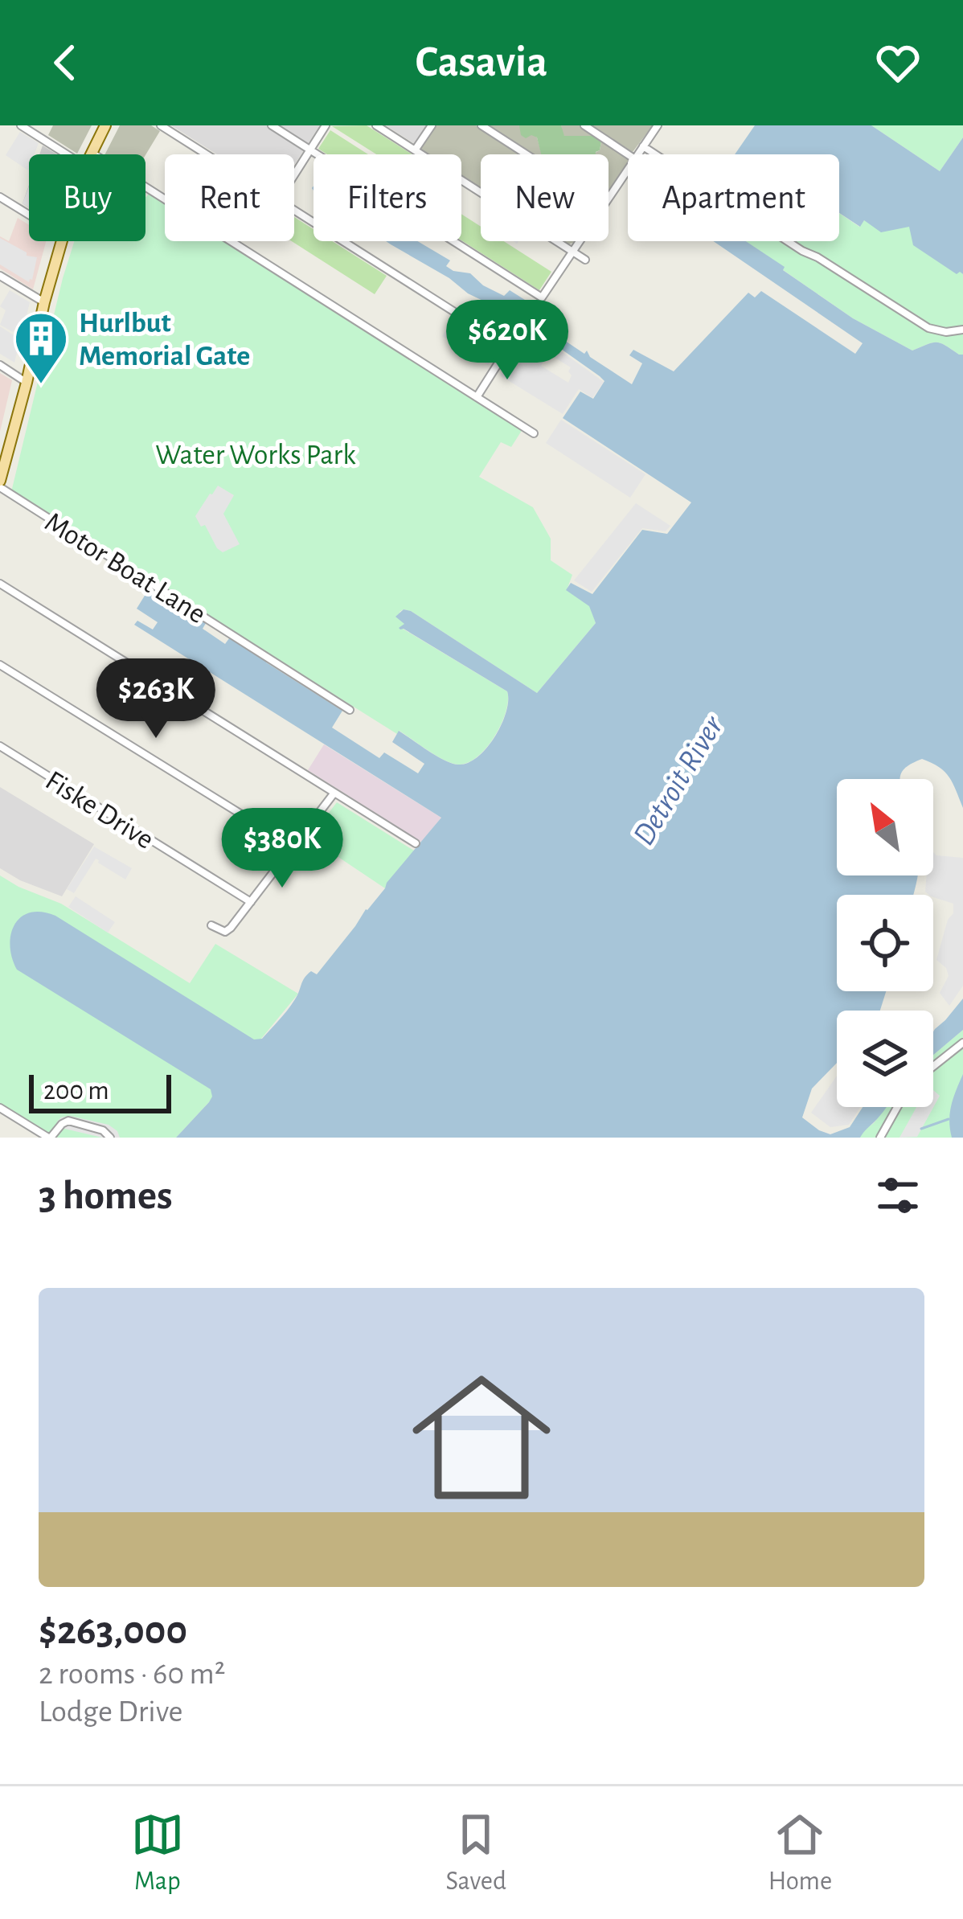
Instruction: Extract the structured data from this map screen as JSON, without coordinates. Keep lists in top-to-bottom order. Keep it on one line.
{"streets":{"street":["Motor Boat Lane","Fiske Drive"]},"water":["Detroit River"],"parks":["Water Works Park"],"places":{"building":["Hurlbut Memorial Gate"]},"scale_bar":"200 m","north":"top left","page":{"header":"Casavia","chip":["Buy","Rent","Filters","New","Apartment"],"price":["$620K","$263K","$380K"],"scale":"200 m","heading":"3 homes","list":[{"name":"$263,000","note":"2 rooms · 60 m² · Lodge Drive"}],"tabs":["Map","Saved","Home"]}}
